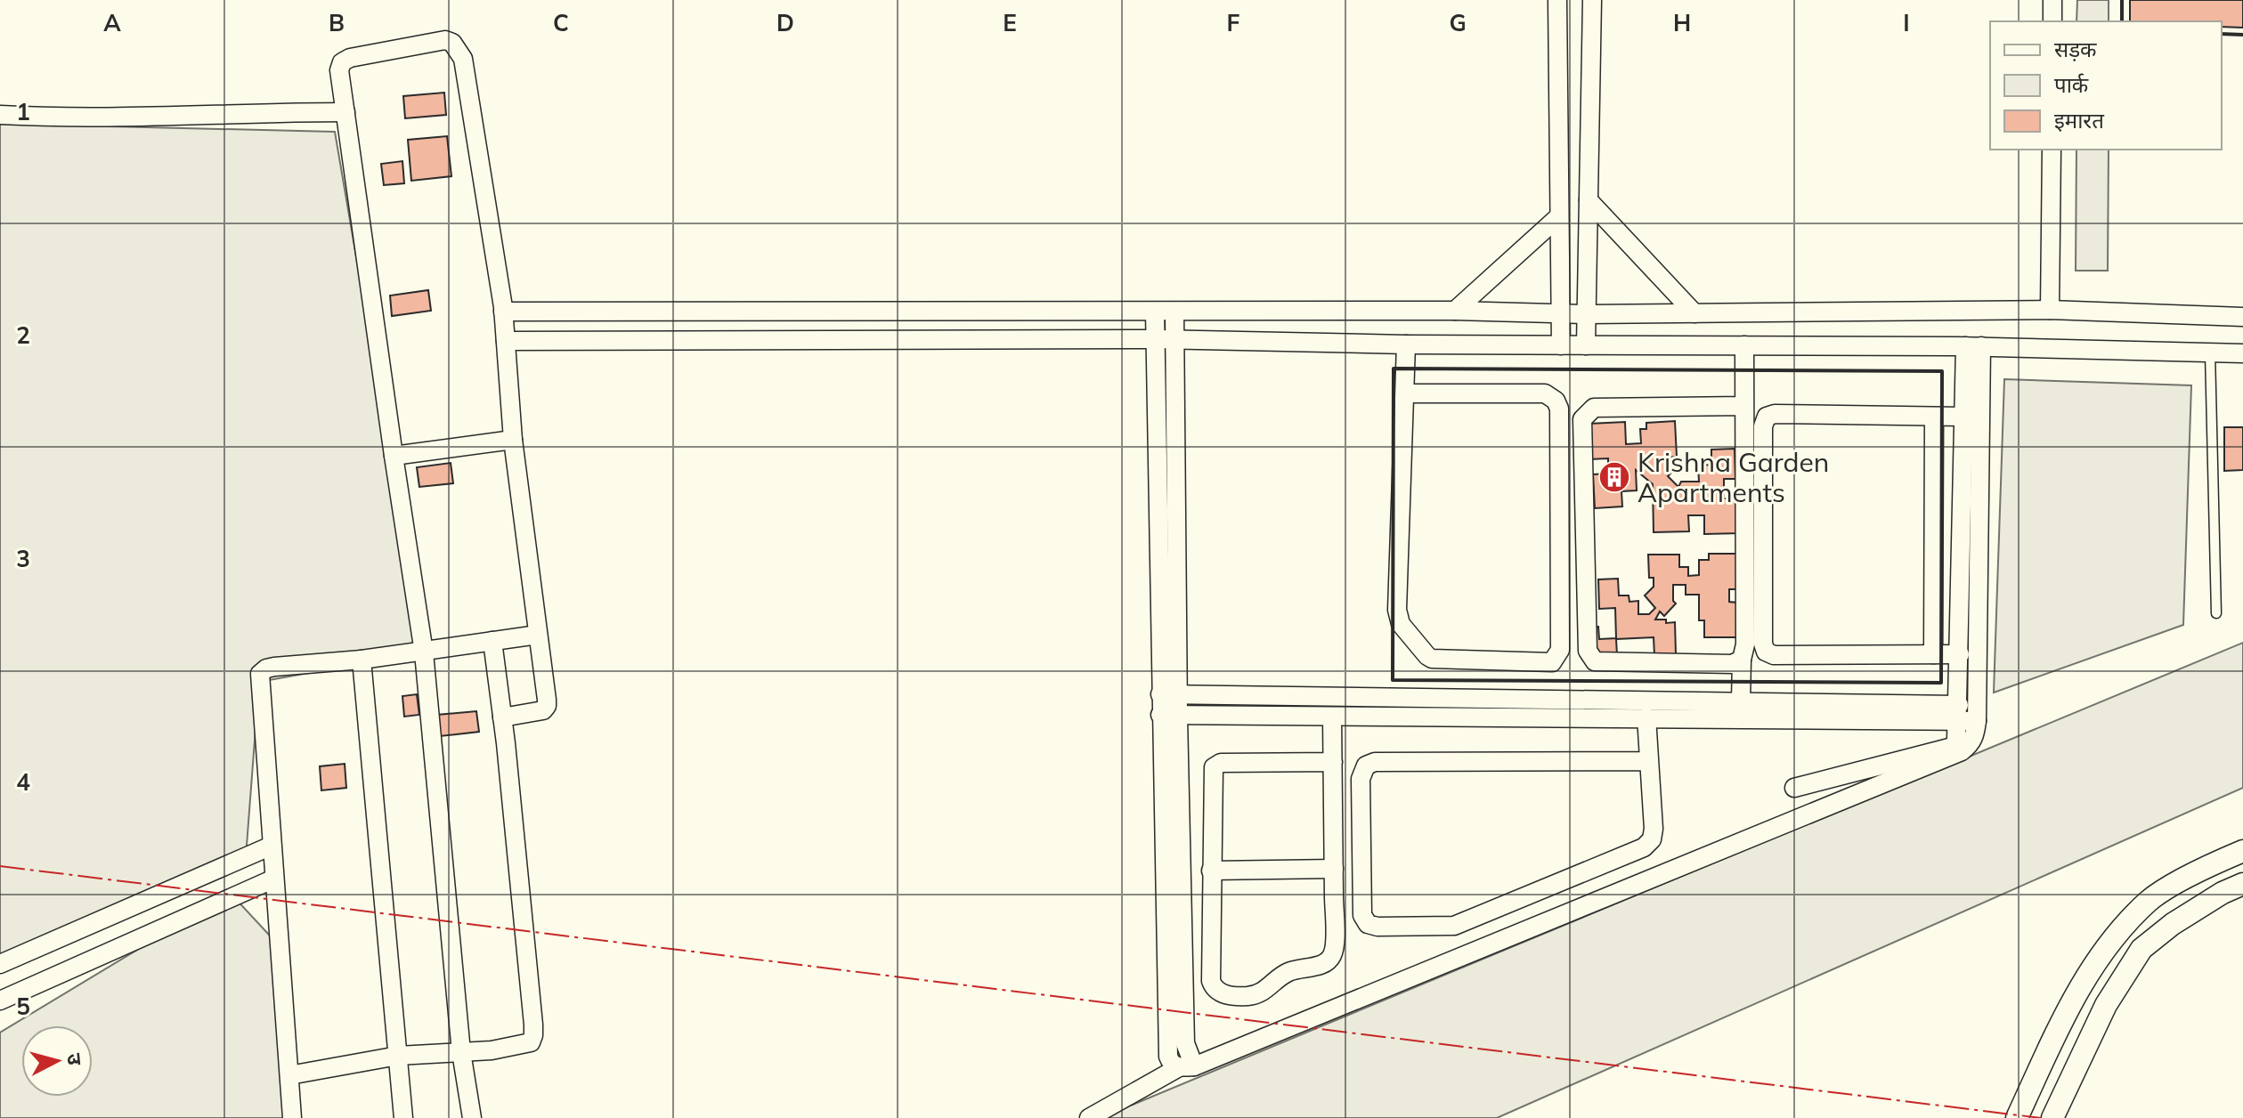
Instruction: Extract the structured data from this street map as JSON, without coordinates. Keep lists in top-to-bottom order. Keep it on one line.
{"places":{"building":["Krishna Garden Apartments"]},"legend":["सड़क","पार्क","इमारत"],"north":"right","grid":{"columns":["A","B","C","D","E","F","G","H","I"],"rows":["1","2","3","4","5"]}}
